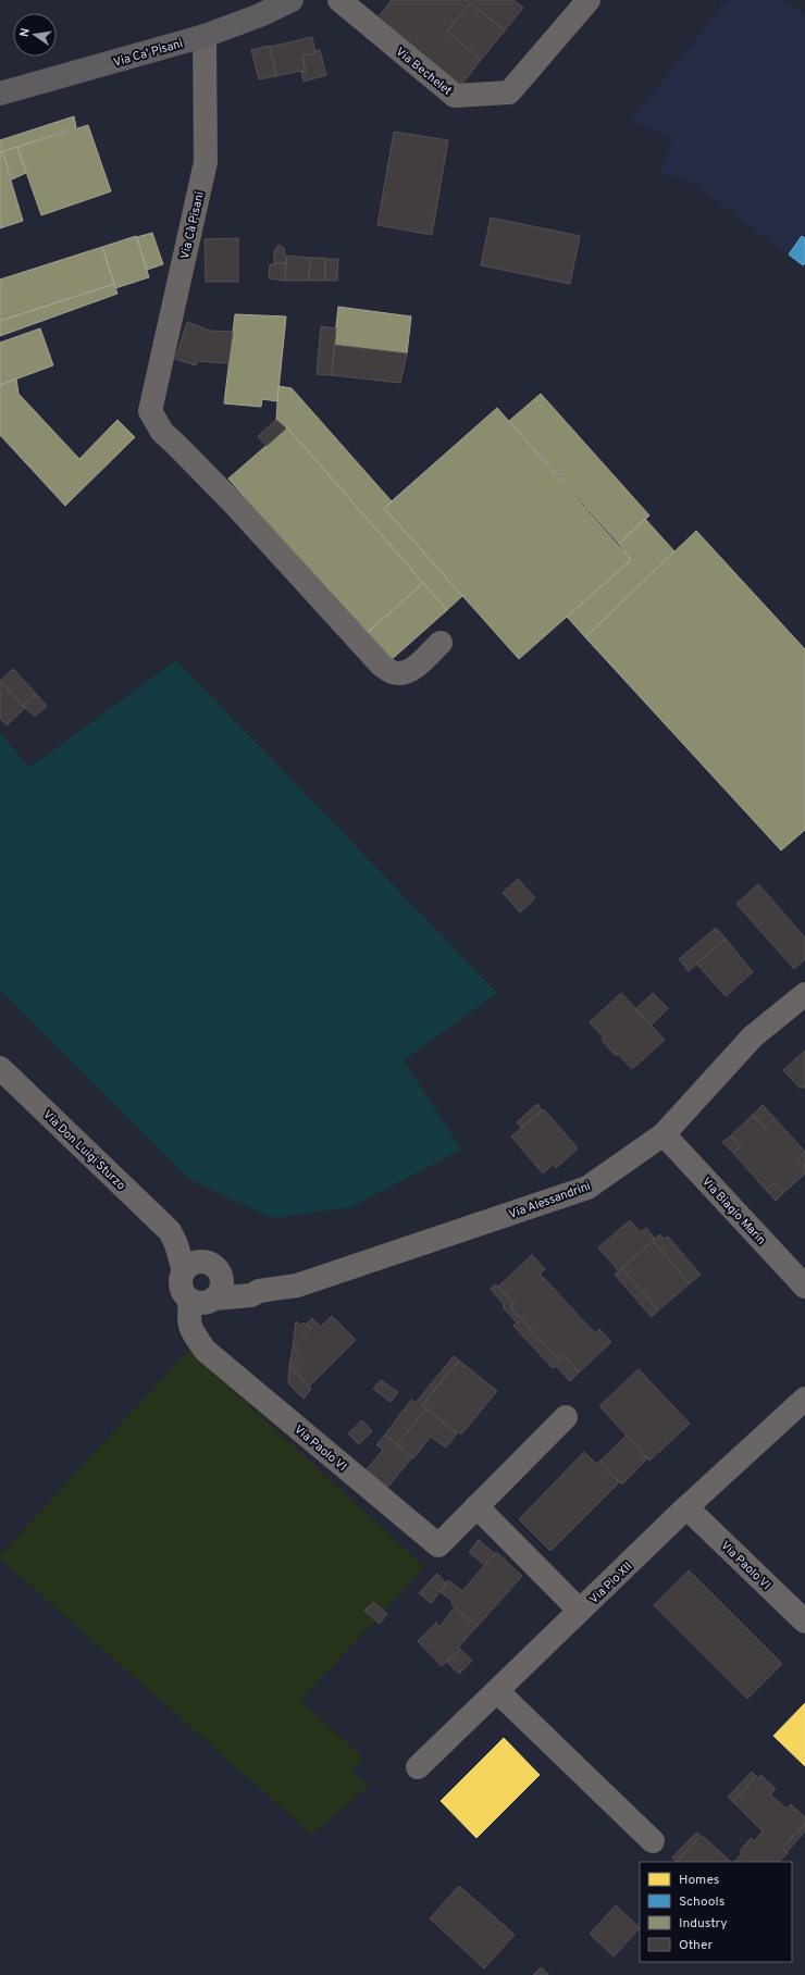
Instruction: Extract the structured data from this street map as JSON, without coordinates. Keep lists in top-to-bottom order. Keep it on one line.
{"streets":{"main road":["Via Ca' Pisani"],"street":["Via Bechelet","Via Cà Pisani","Via Don Luigi Sturzo","Via Alessandrini","Via Biagio Marin","Via Paolo VI","Via Pio XII"]},"crossings":[["Via Ca' Pisani","Via Cà Pisani"],["Via Don Luigi Sturzo","Via Alessandrini"],["Via Don Luigi Sturzo","Via Paolo VI"],["Via Alessandrini","Via Biagio Marin"],["Via Alessandrini","Via Paolo VI"],["Via Paolo VI","Via Pio XII"]],"legend":["Homes","Schools","Industry","Other"],"north":"left"}
